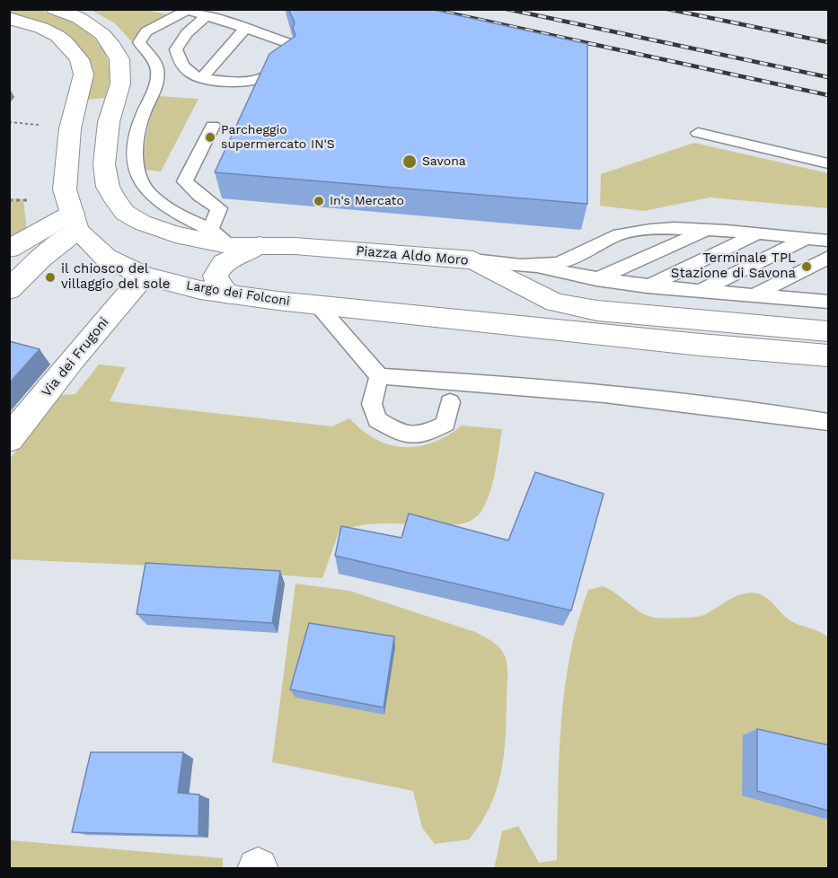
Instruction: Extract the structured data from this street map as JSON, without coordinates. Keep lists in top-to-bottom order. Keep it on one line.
{"streets":{"street":["Piazza Aldo Moro","Largo dei Folconi","Via dei Frugoni"]},"crossings":[["Piazza Aldo Moro","Largo dei Folconi"],["Largo dei Folconi","Via dei Frugoni"]],"places":["Parcheggio supermercato IN'S","Savona","In's Mercato","Terminale TPL Stazione di Savona","il chiosco del villaggio del sole"]}
